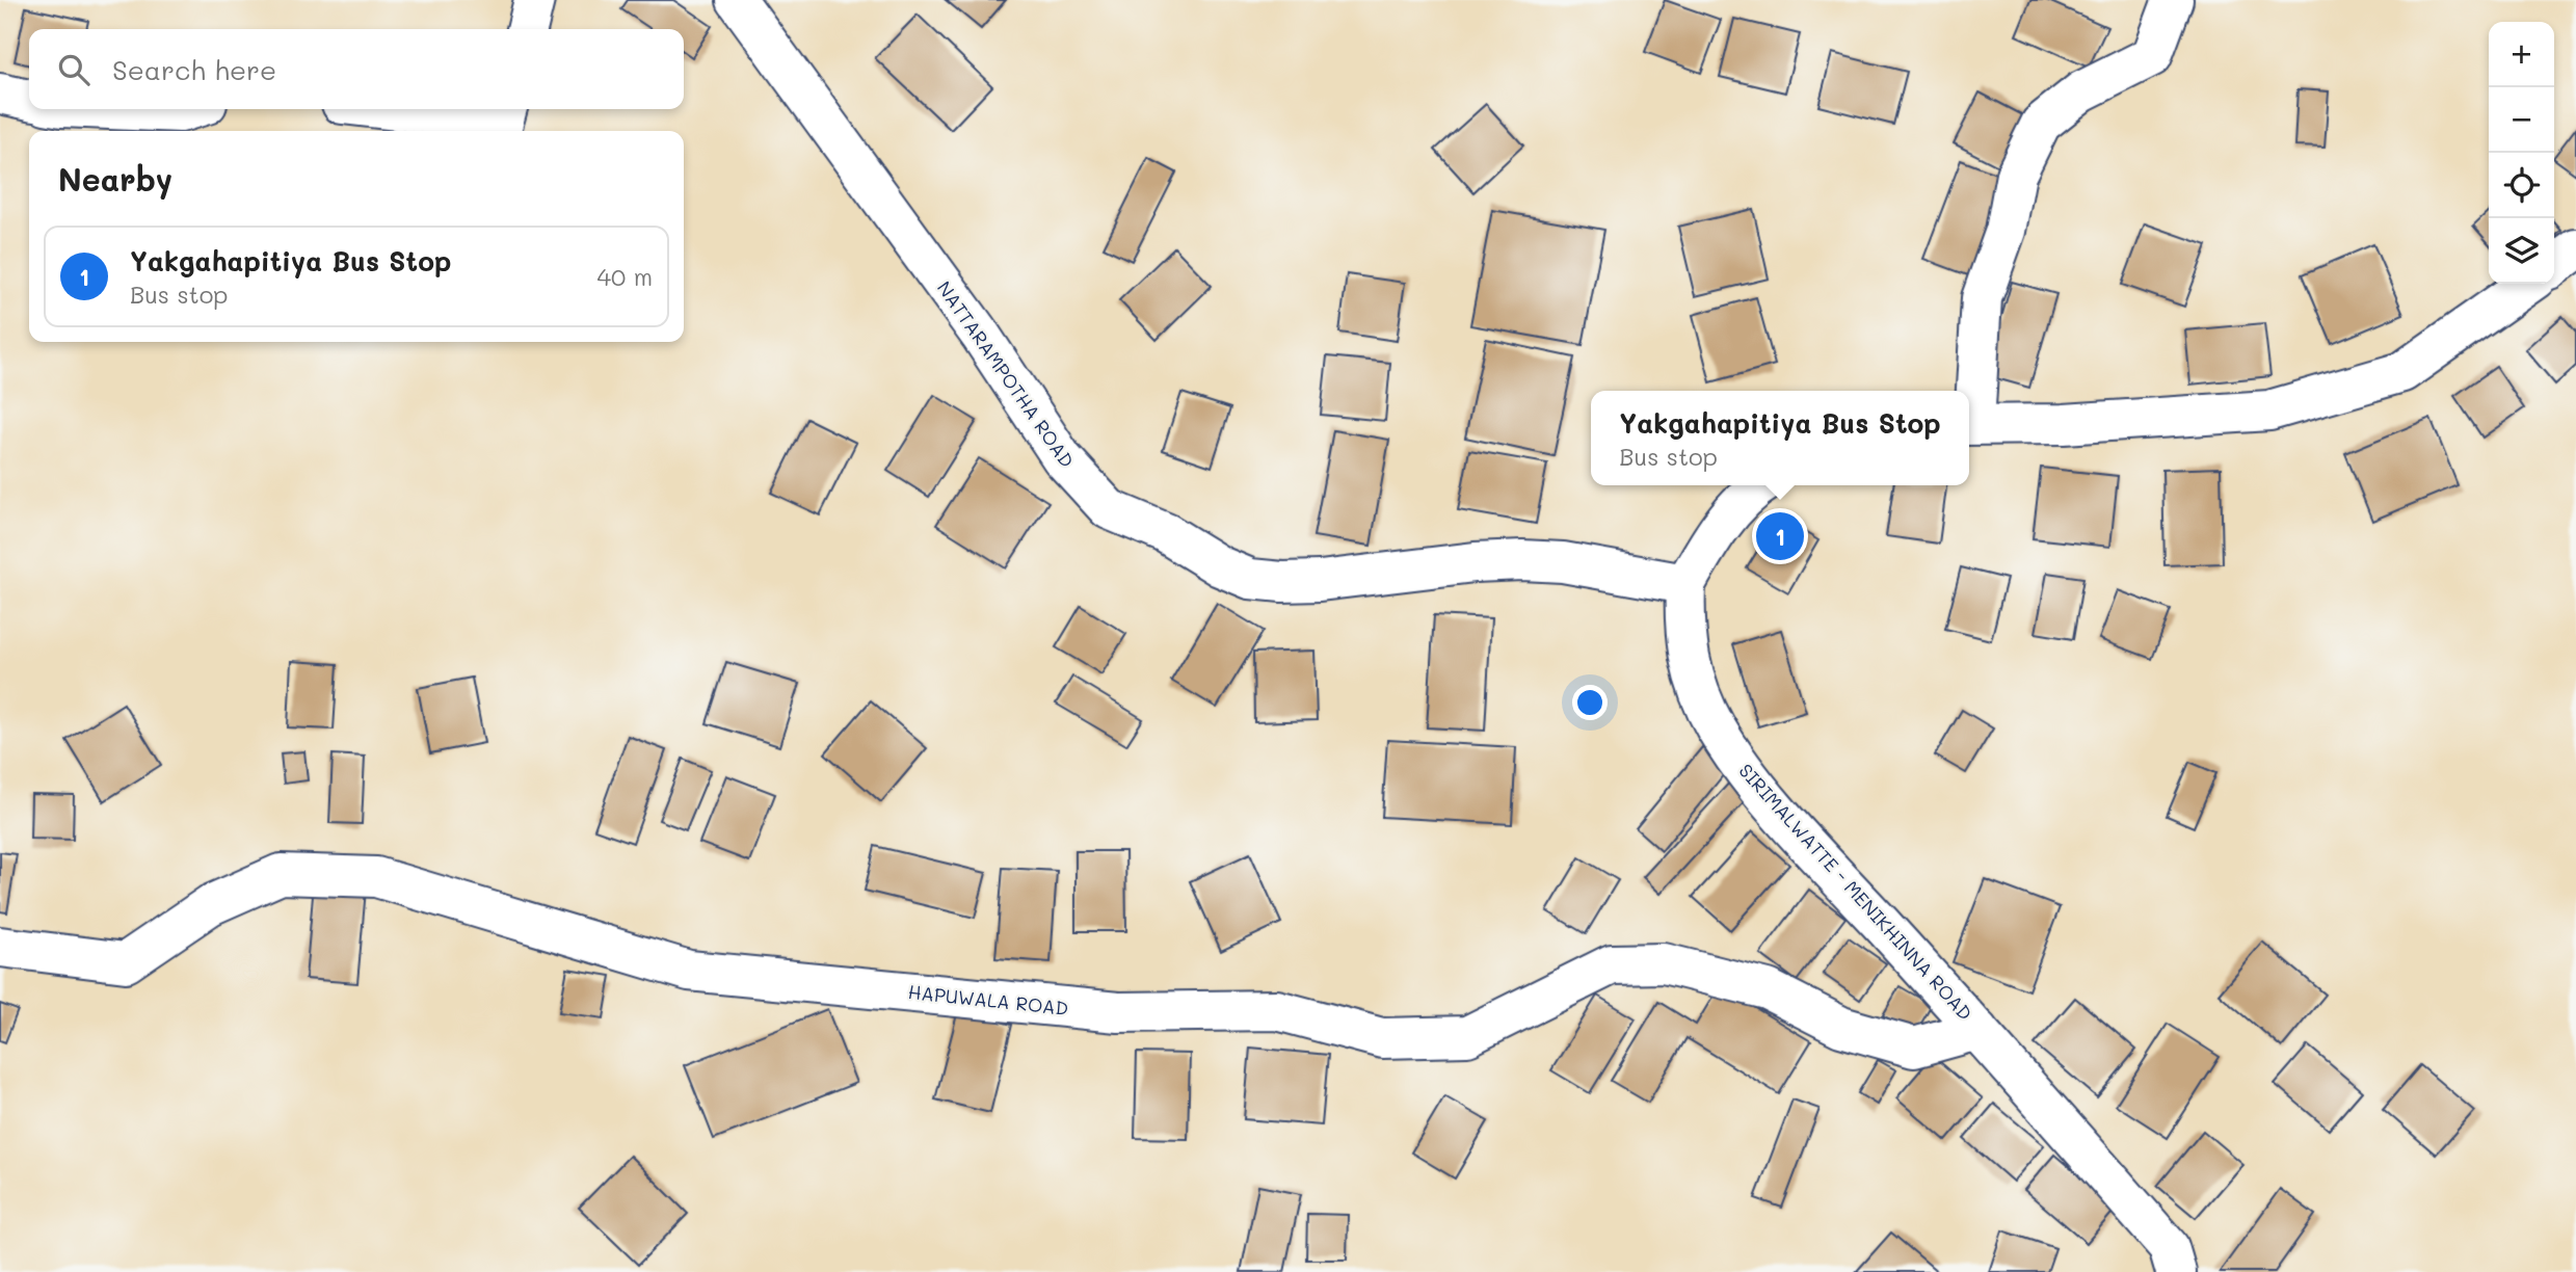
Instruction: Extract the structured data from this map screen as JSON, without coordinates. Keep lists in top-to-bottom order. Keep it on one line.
{"streets":{"street":["NATTARAMPOTHA ROAD","SIRIMALWATTE - MENIKHINNA ROAD","HAPUWALA ROAD"]},"crossings":[["NATTARAMPOTHA ROAD","SIRIMALWATTE - MENIKHINNA ROAD"],["SIRIMALWATTE - MENIKHINNA ROAD","HAPUWALA ROAD"]],"page":{"map_buttons":["+","−"],"search":"Search here","heading":"Nearby","list":[{"mark":"1","name":"Yakgahapitiya Bus Stop","note":"Bus stop","value":"40 m"}],"popup":["Yakgahapitiya Bus Stop","Bus stop"],"pins":"1"}}
